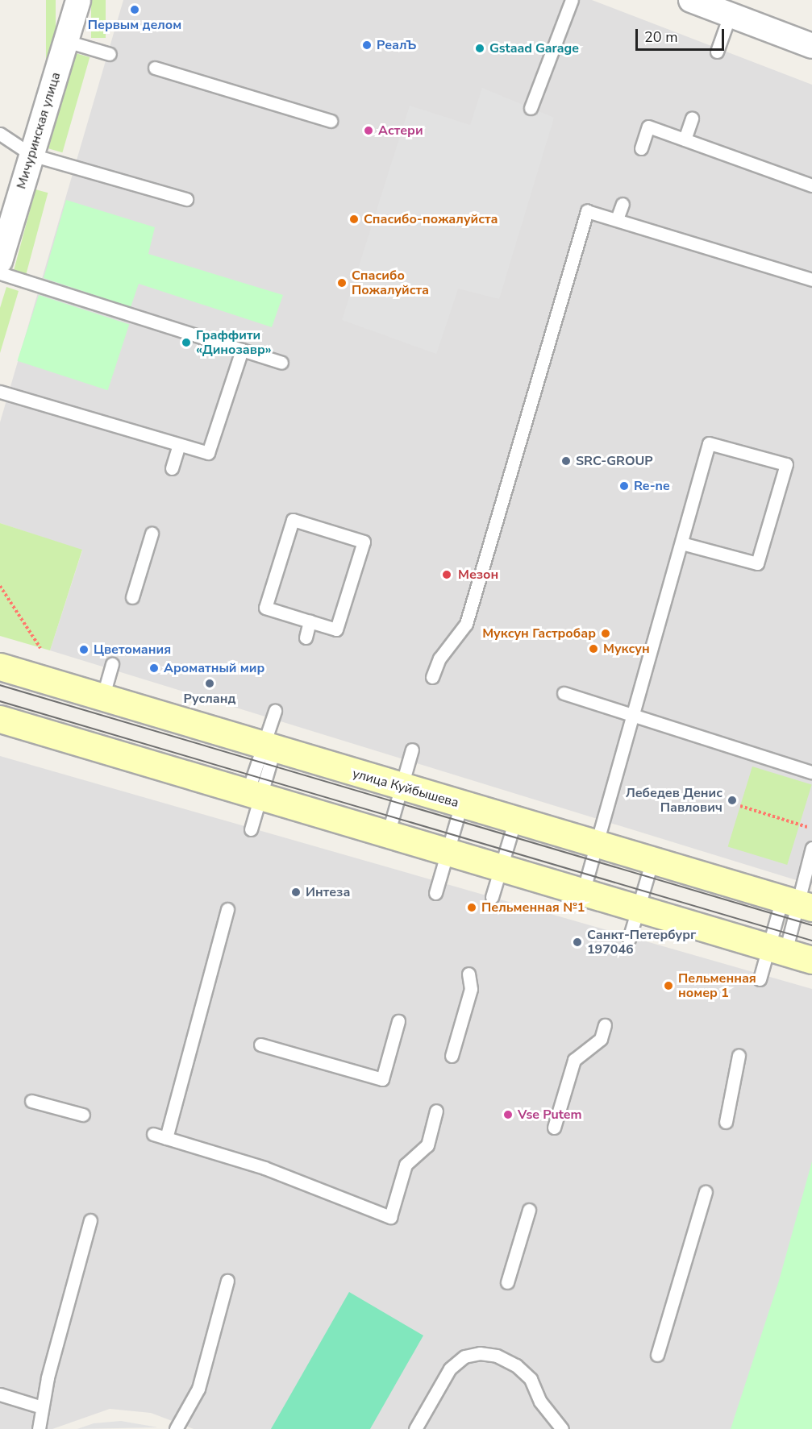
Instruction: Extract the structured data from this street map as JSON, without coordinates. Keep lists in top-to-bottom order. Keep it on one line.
{"streets":{"main road":["улица Куйбышева"],"street":["Мичуринская улица"]},"places":["Первым делом","РеалЪ","Gstaad Garage","Астери","Спасибо-пожалуйста","Спасибо Пожалуйста","Граффити «Динозавр»","SRC-GROUP","Re-ne","Мезон","Муксун Гастробар","Муксун","Цветомания","Ароматный мир","Русланд","Лебедев Денис Павлович","Интеза","Пельменная №1","Санкт-Петербург 197046","Пельменная номер 1","Vse Putem"],"scale_bar":"20 m"}
